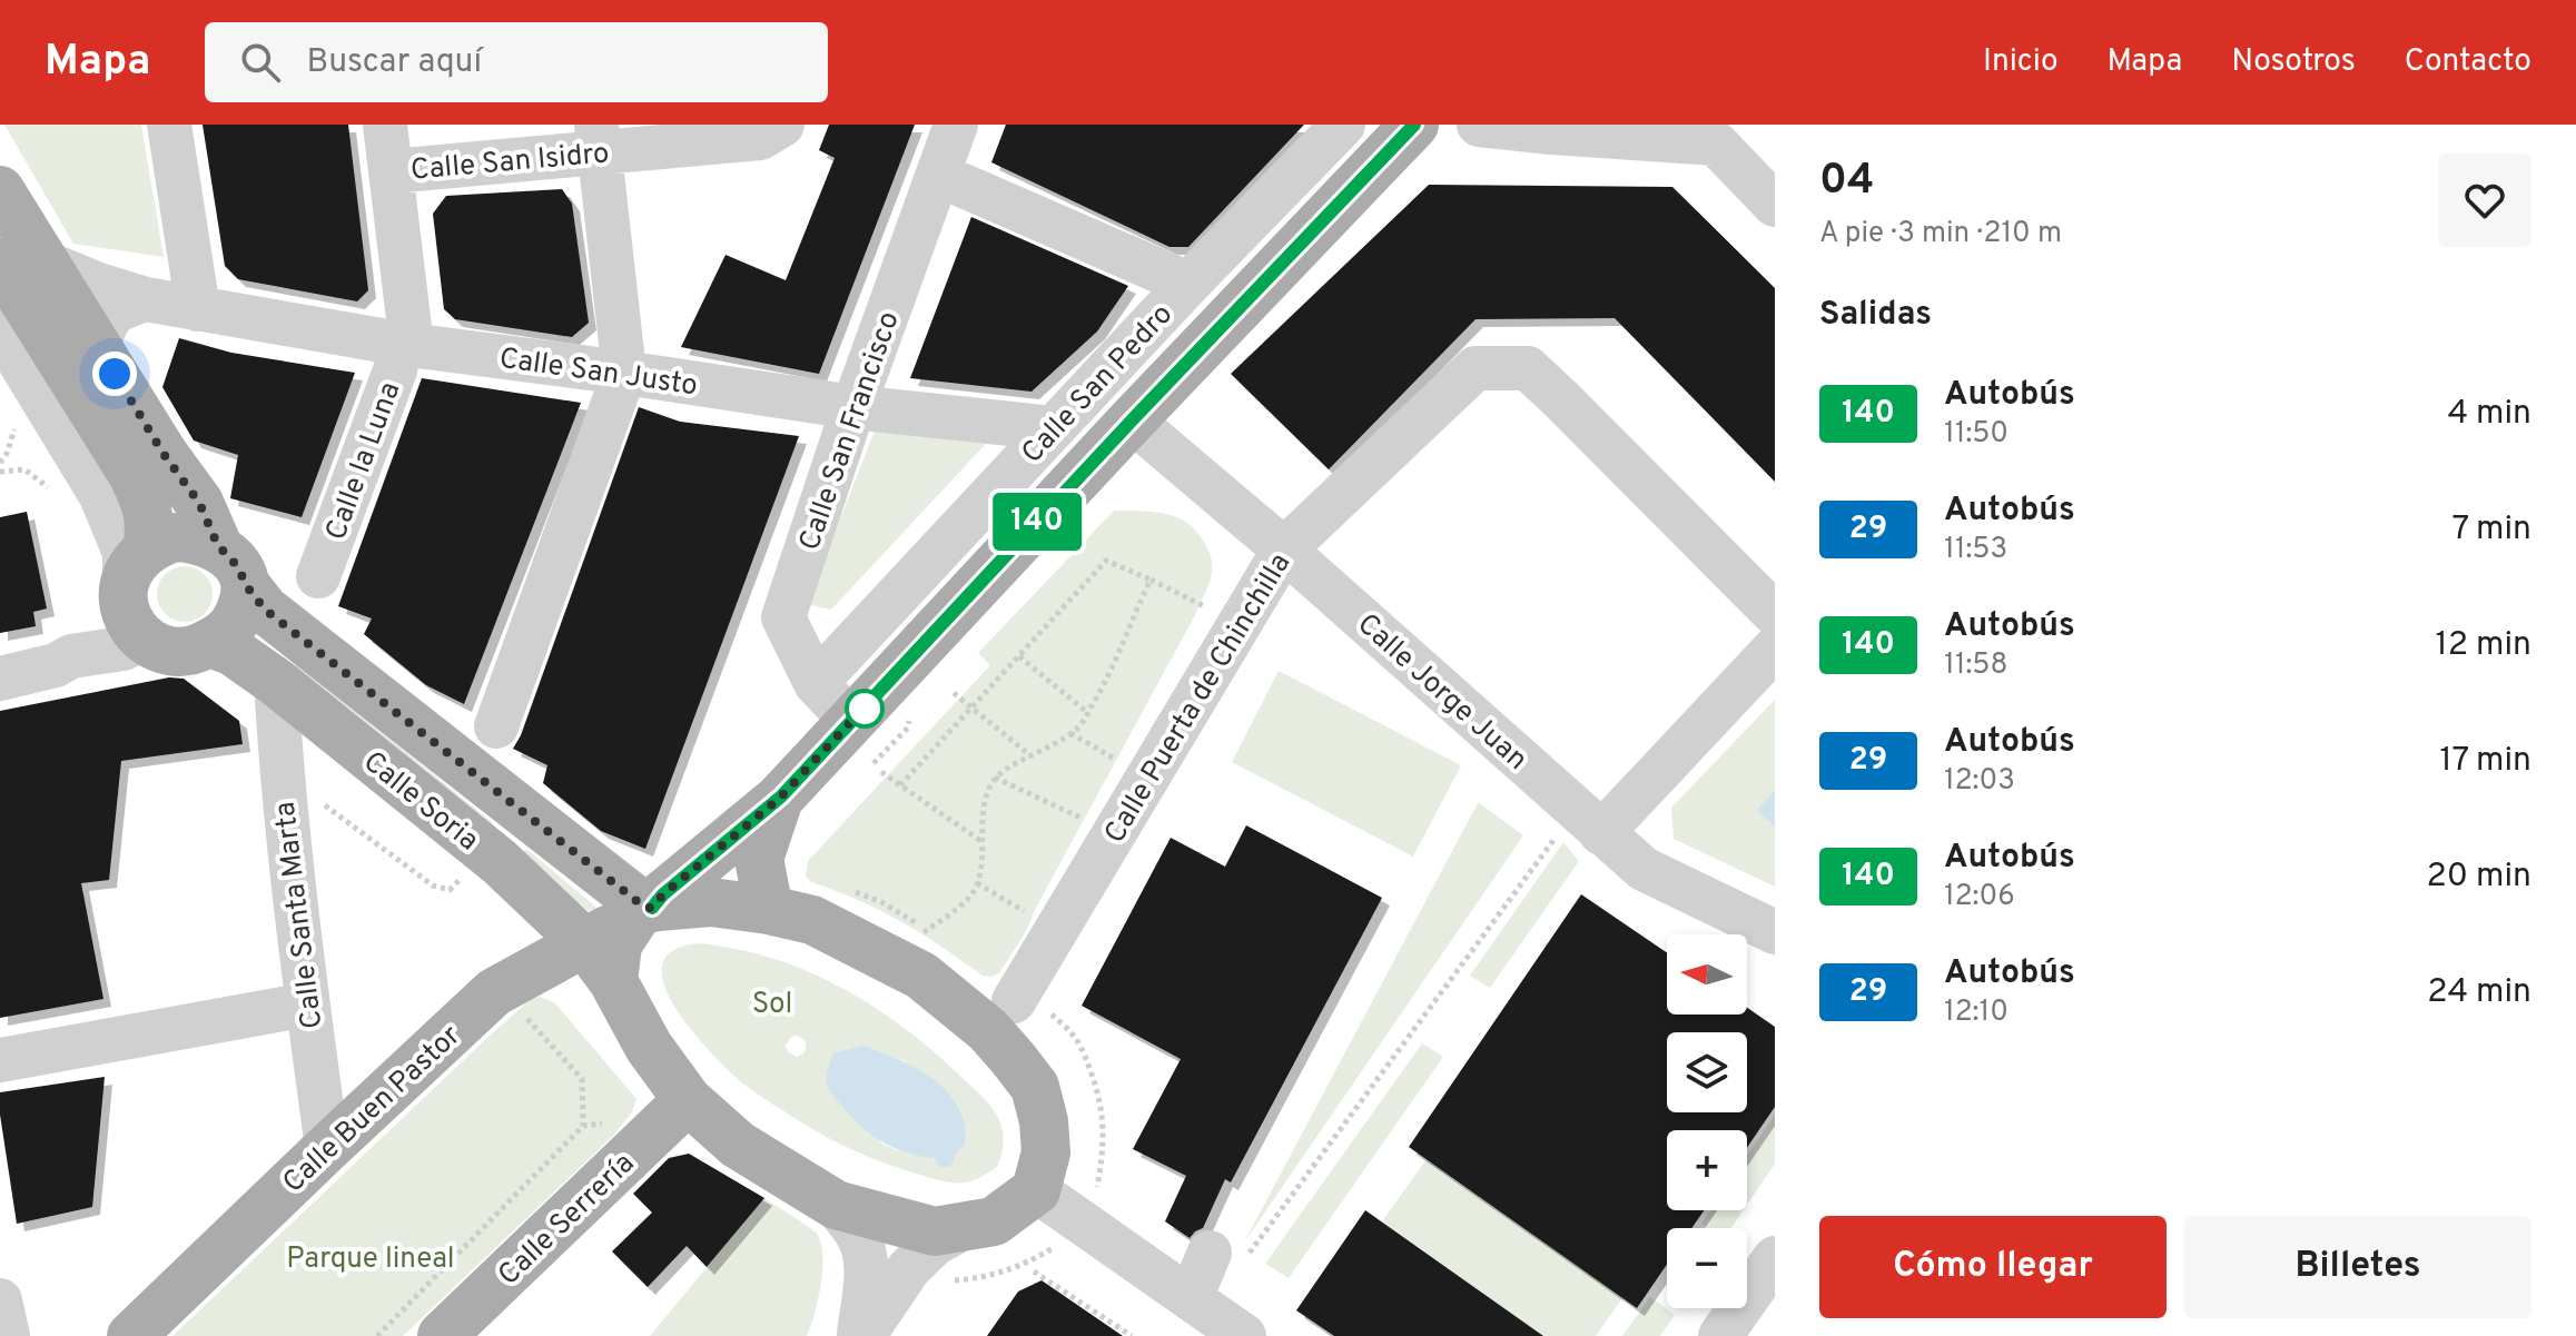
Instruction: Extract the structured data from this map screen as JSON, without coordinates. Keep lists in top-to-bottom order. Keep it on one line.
{"streets":{"main road":["Calle San Pedro","Calle Soria","Calle Buen Pastor","Calle Serrería"],"street":["Calle San Isidro","Calle San Justo","Calle San Francisco","Calle la Luna","Calle Jorge Juan","Calle Puerta de Chinchilla","Calle Santa Marta"]},"crossings":[["Calle San Justo","Calle San Pedro"],["Calle San Justo","Calle San Francisco"],["Calle San Justo","Calle la Luna"],["Calle San Justo","Calle Soria"],["Calle San Pedro","Calle San Francisco"],["Calle San Pedro","Calle Jorge Juan"],["Calle San Pedro","Calle Soria"],["Calle San Pedro","Calle Buen Pastor"],["Calle Jorge Juan","Calle Puerta de Chinchilla"],["Calle Soria","Calle Santa Marta"],["Calle Soria","Calle Buen Pastor"],["Calle Soria","Calle Serrería"],["Calle Santa Marta","Calle Buen Pastor"]],"parks":["Sol","Parque lineal"],"lines":["bus line 140"],"north":"left","page":{"header":"Mapa","search":"Buscar aquí","nav":["Inicio","Mapa","Nosotros","Contacto"],"on_map":"140","heading":[["04","A pie · 3 min · 210 m"],"Salidas"],"list":[{"mark":"140","name":"Autobús","note":"11:50","value":"4 min"},{"mark":"29","name":"Autobús","note":"11:53","value":"7 min"},{"mark":"140","name":"Autobús","note":"11:58","value":"12 min"},{"mark":"29","name":"Autobús","note":"12:03","value":"17 min"},{"mark":"140","name":"Autobús","note":"12:06","value":"20 min"},{"mark":"29","name":"Autobús","note":"12:10","value":"24 min"}],"map_buttons":["+","−"],"buttons":["Cómo llegar","Billetes"]}}
